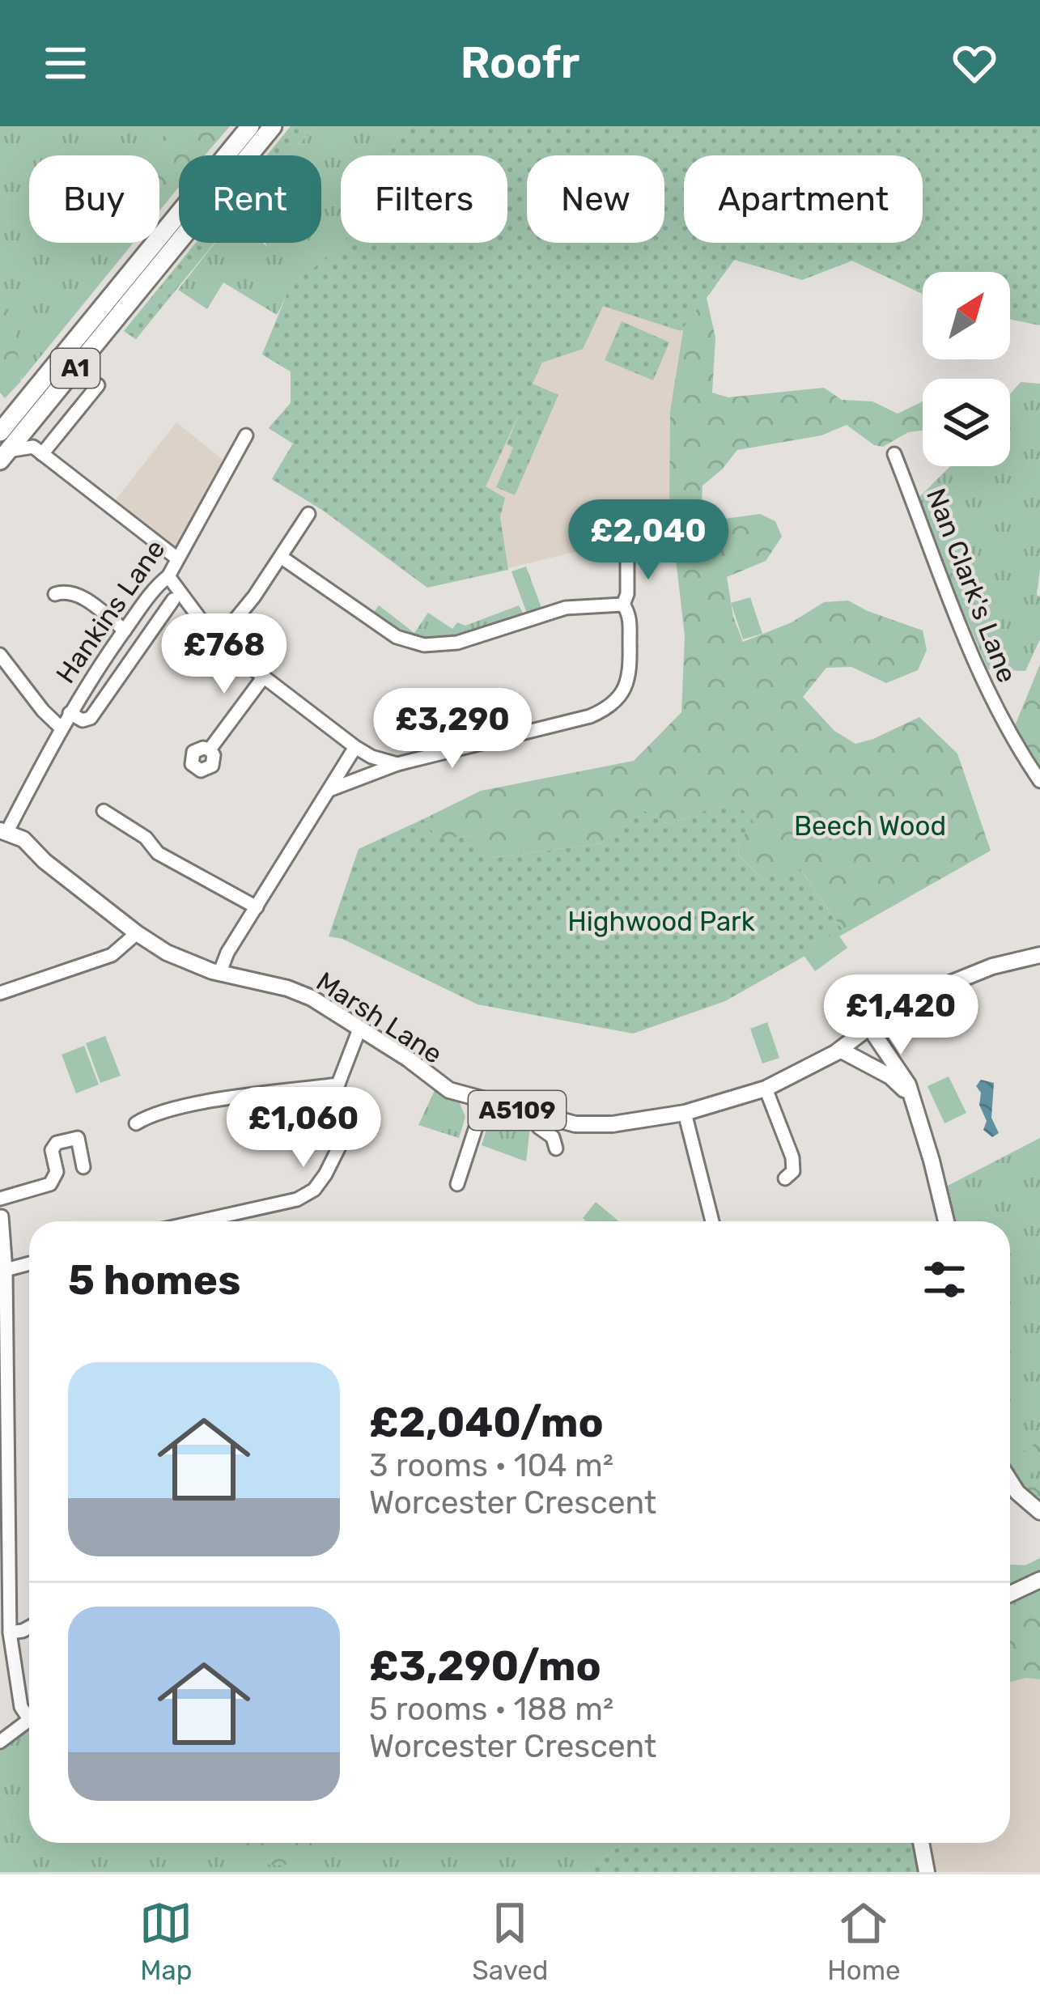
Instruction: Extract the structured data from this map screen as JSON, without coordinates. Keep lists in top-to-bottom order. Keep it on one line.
{"streets":{"highway":["A1"],"main road":["Marsh Lane","A5109"],"street":["Nan Clark's Lane","Hankins Lane"]},"crossings":[["Hankins Lane","Marsh Lane"],["Marsh Lane","A5109"]],"parks":["Beech Wood","Highwood Park"],"north":"top right","page":{"header":"Roofr","chip":["Buy","Rent","Filters","New","Apartment"],"price":["£2,040","£768","£3,290","£1,420","£1,060"],"heading":"5 homes","list":[{"name":"£2,040/mo","note":"3 rooms · 104 m² · Worcester Crescent"},{"name":"£3,290/mo","note":"5 rooms · 188 m² · Worcester Crescent"}],"tabs":["Map","Saved","Home"]}}
